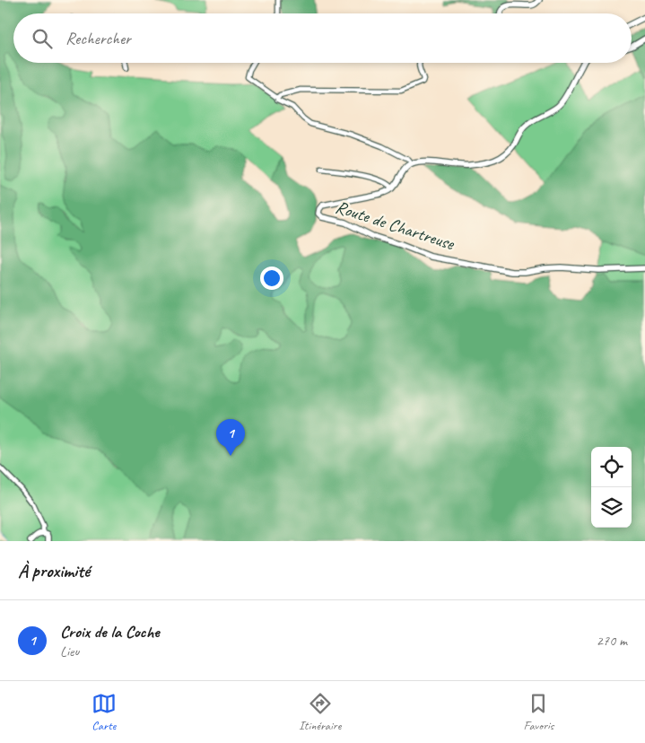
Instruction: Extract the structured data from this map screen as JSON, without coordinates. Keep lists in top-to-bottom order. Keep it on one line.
{"streets":{"street":["Route de Chartreuse"]},"page":{"search":"Rechercher","pins":"1","heading":"À proximité","list":[{"mark":"1","name":"Croix de la Coche","note":"Lieu","value":"270 m"}],"nav":["Carte","Itinéraire","Favoris"]}}
